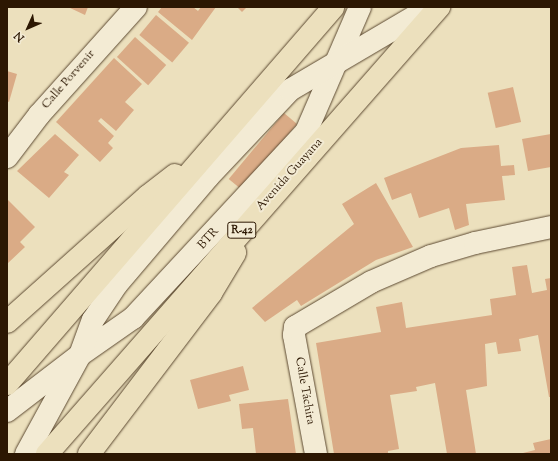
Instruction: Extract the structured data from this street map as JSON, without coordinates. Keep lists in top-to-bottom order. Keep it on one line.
{"streets":{"main road":["Avenida Guayana","R-42"],"street":["Calle Porvenir","BTR","Calle Táchira"]},"north":"bottom left"}
